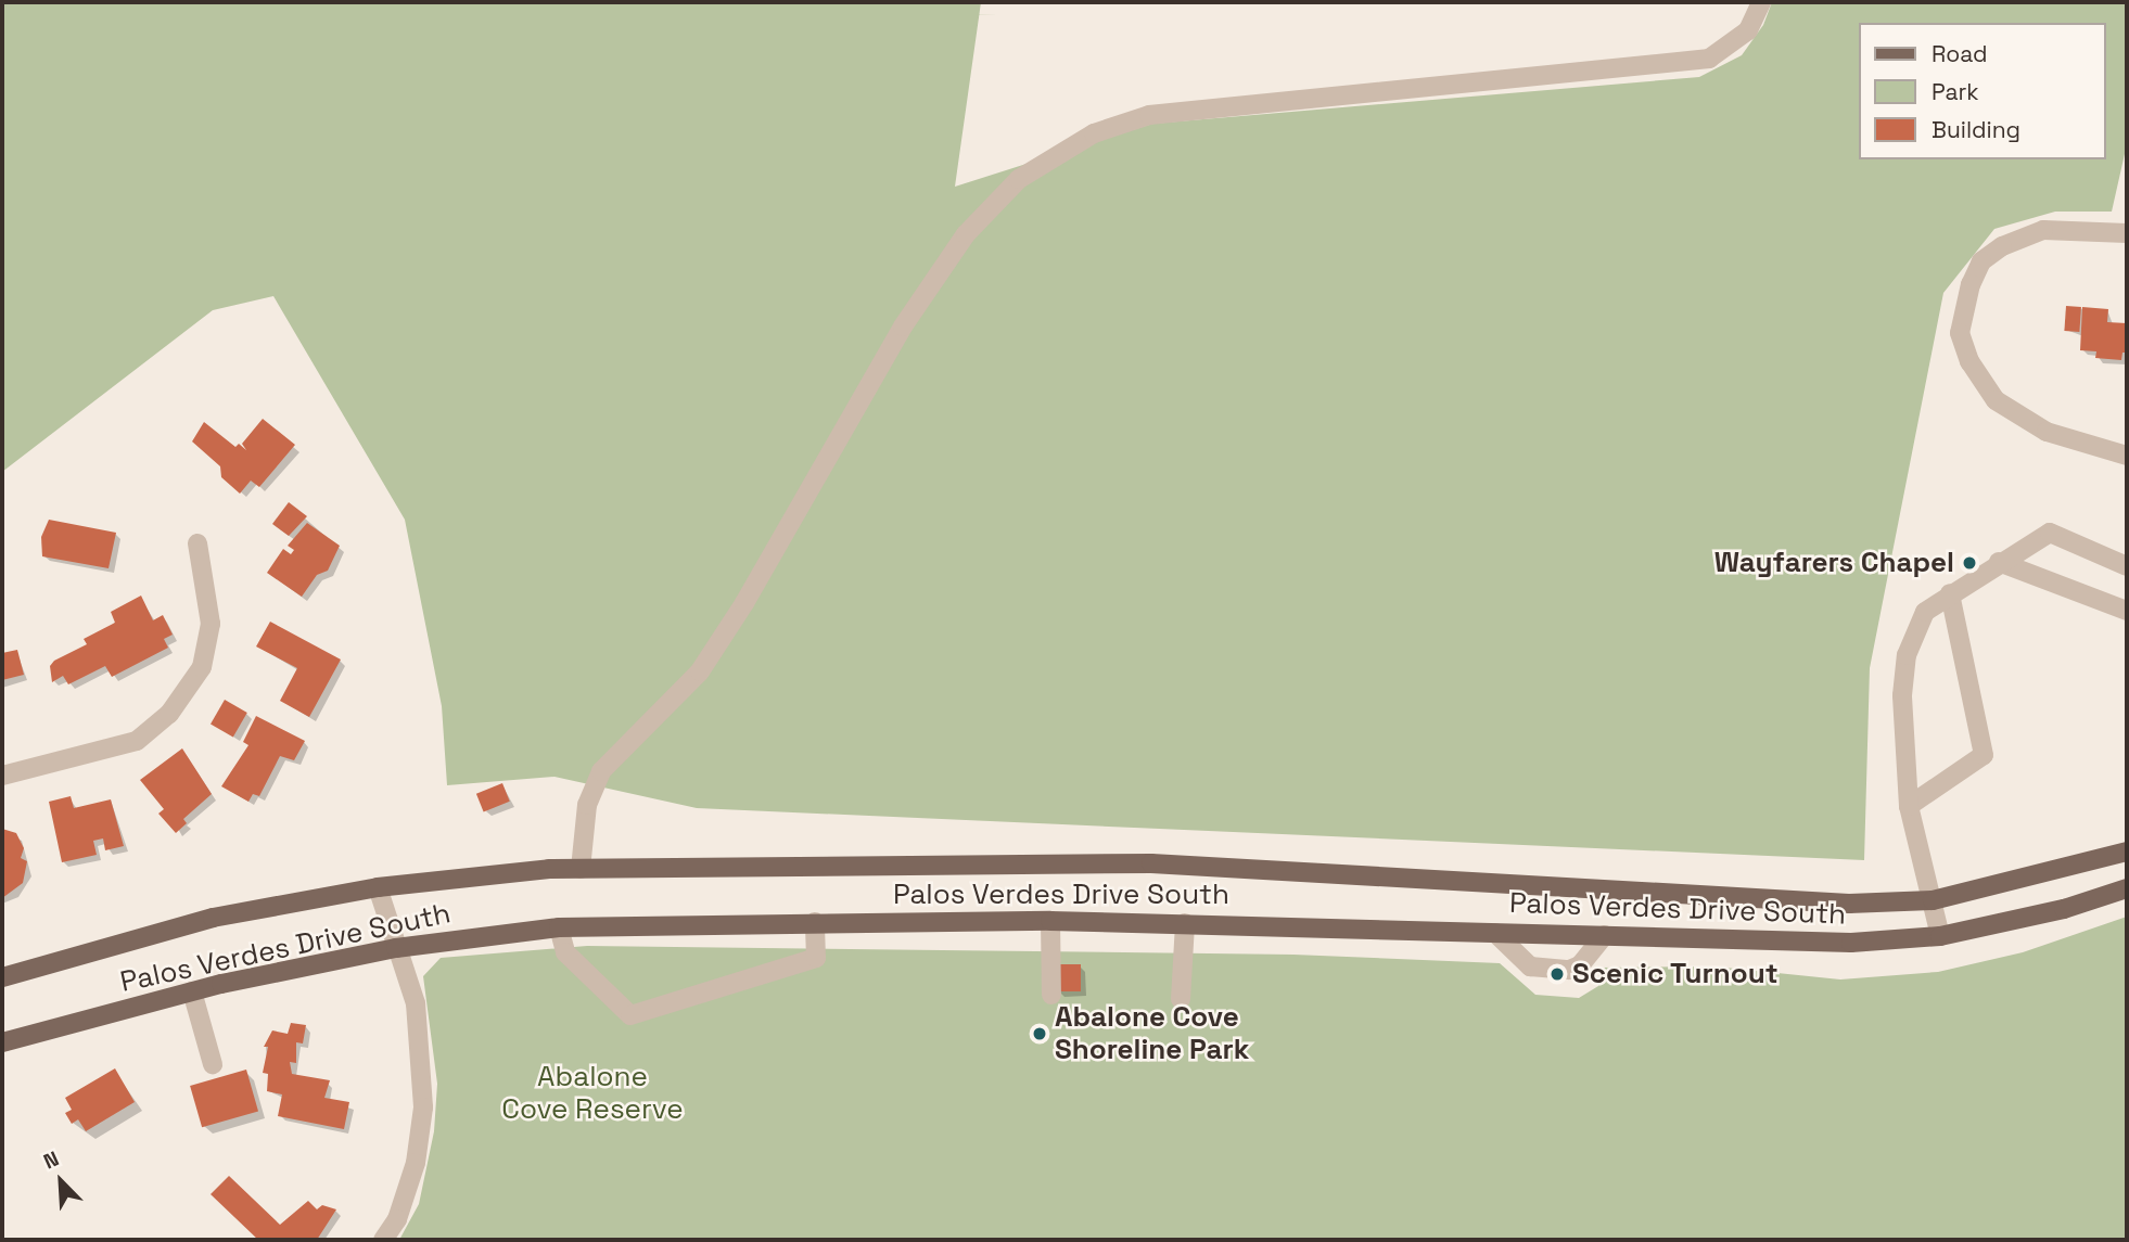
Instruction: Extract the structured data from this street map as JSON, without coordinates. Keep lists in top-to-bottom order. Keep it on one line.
{"streets":{"main road":["Palos Verdes Drive South"]},"parks":["Abalone Cove Reserve"],"places":["Wayfarers Chapel","Scenic Turnout","Abalone Cove Shoreline Park"],"legend":["Road","Park","Building"],"north":"top left"}
